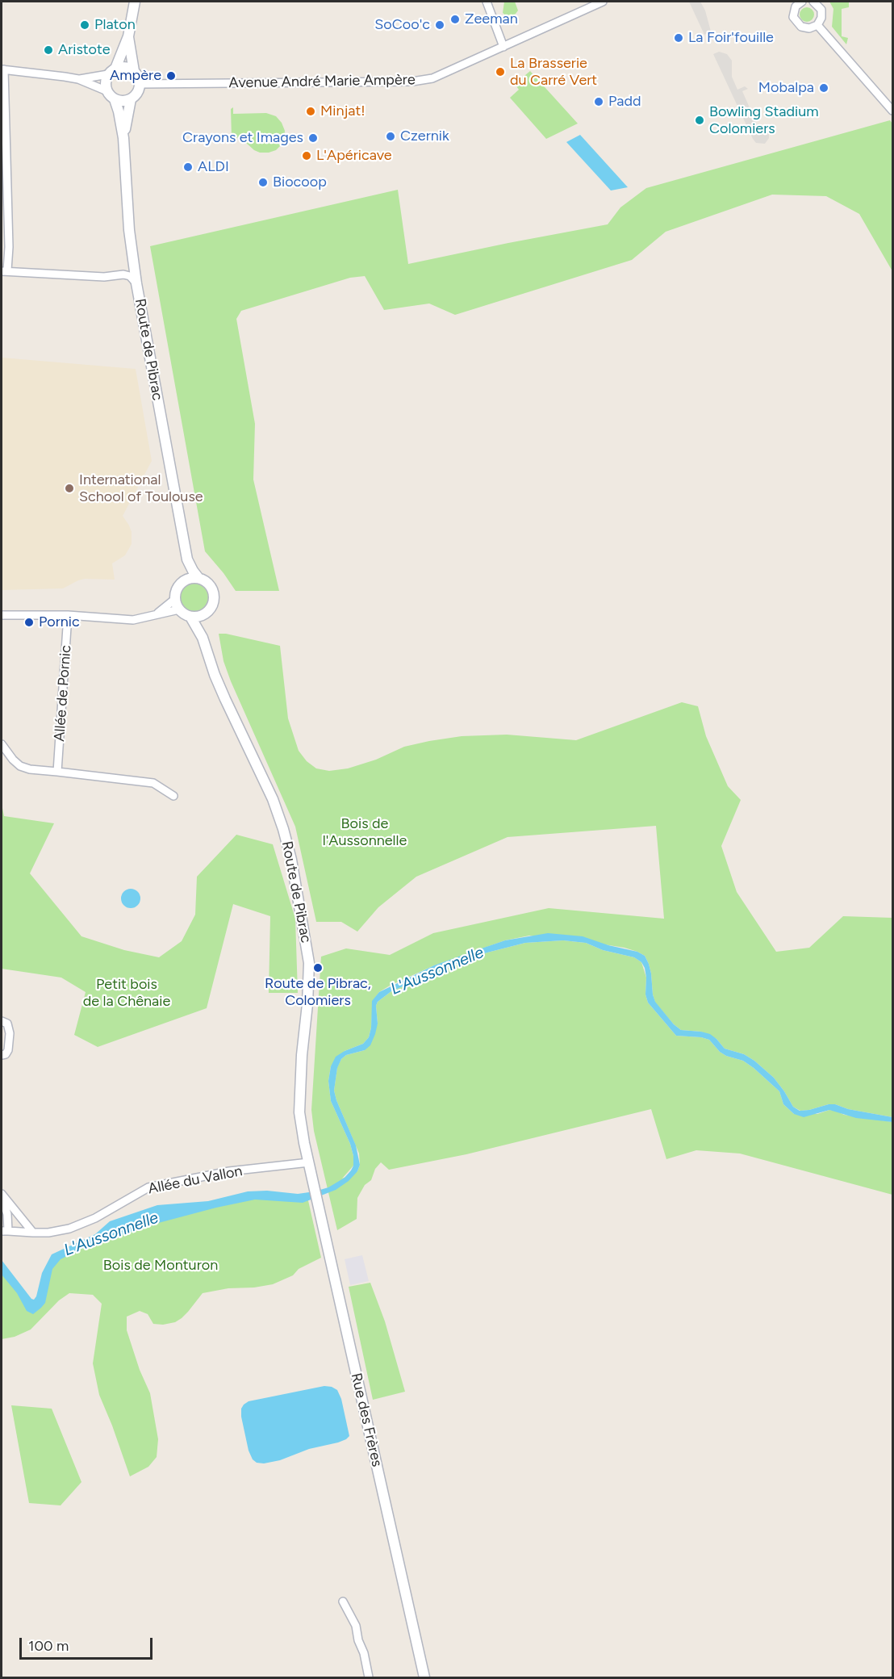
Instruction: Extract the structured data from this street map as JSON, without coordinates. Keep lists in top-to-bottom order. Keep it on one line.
{"streets":{"main road":["Route de Pibrac","Rue des Frères"],"street":["Avenue André Marie Ampère","Allée de Pornic","Allée du Vallon"]},"crossings":[["Avenue André Marie Ampère","Route de Pibrac"],["Route de Pibrac","Allée du Vallon"],["Route de Pibrac","Rue des Frères"],["Allée du Vallon","Rue des Frères"]],"water":["L'Aussonnelle"],"parks":["Bois de l'Aussonnelle","Petit bois de la Chênaie","Bois de Monturon"],"places":["Zeeman","Platon","SoCoo'c","La Foir'fouille","Aristote","La Brasserie du Carré Vert","Ampère","Mobalpa","Padd","Minjat!","Bowling Stadium Colomiers","Czernik","Crayons et Images","L'Apéricave","ALDI","Biocoop","International School of Toulouse","Pornic","Route de Pibrac, Colomiers"],"scale_bar":"100 m"}
